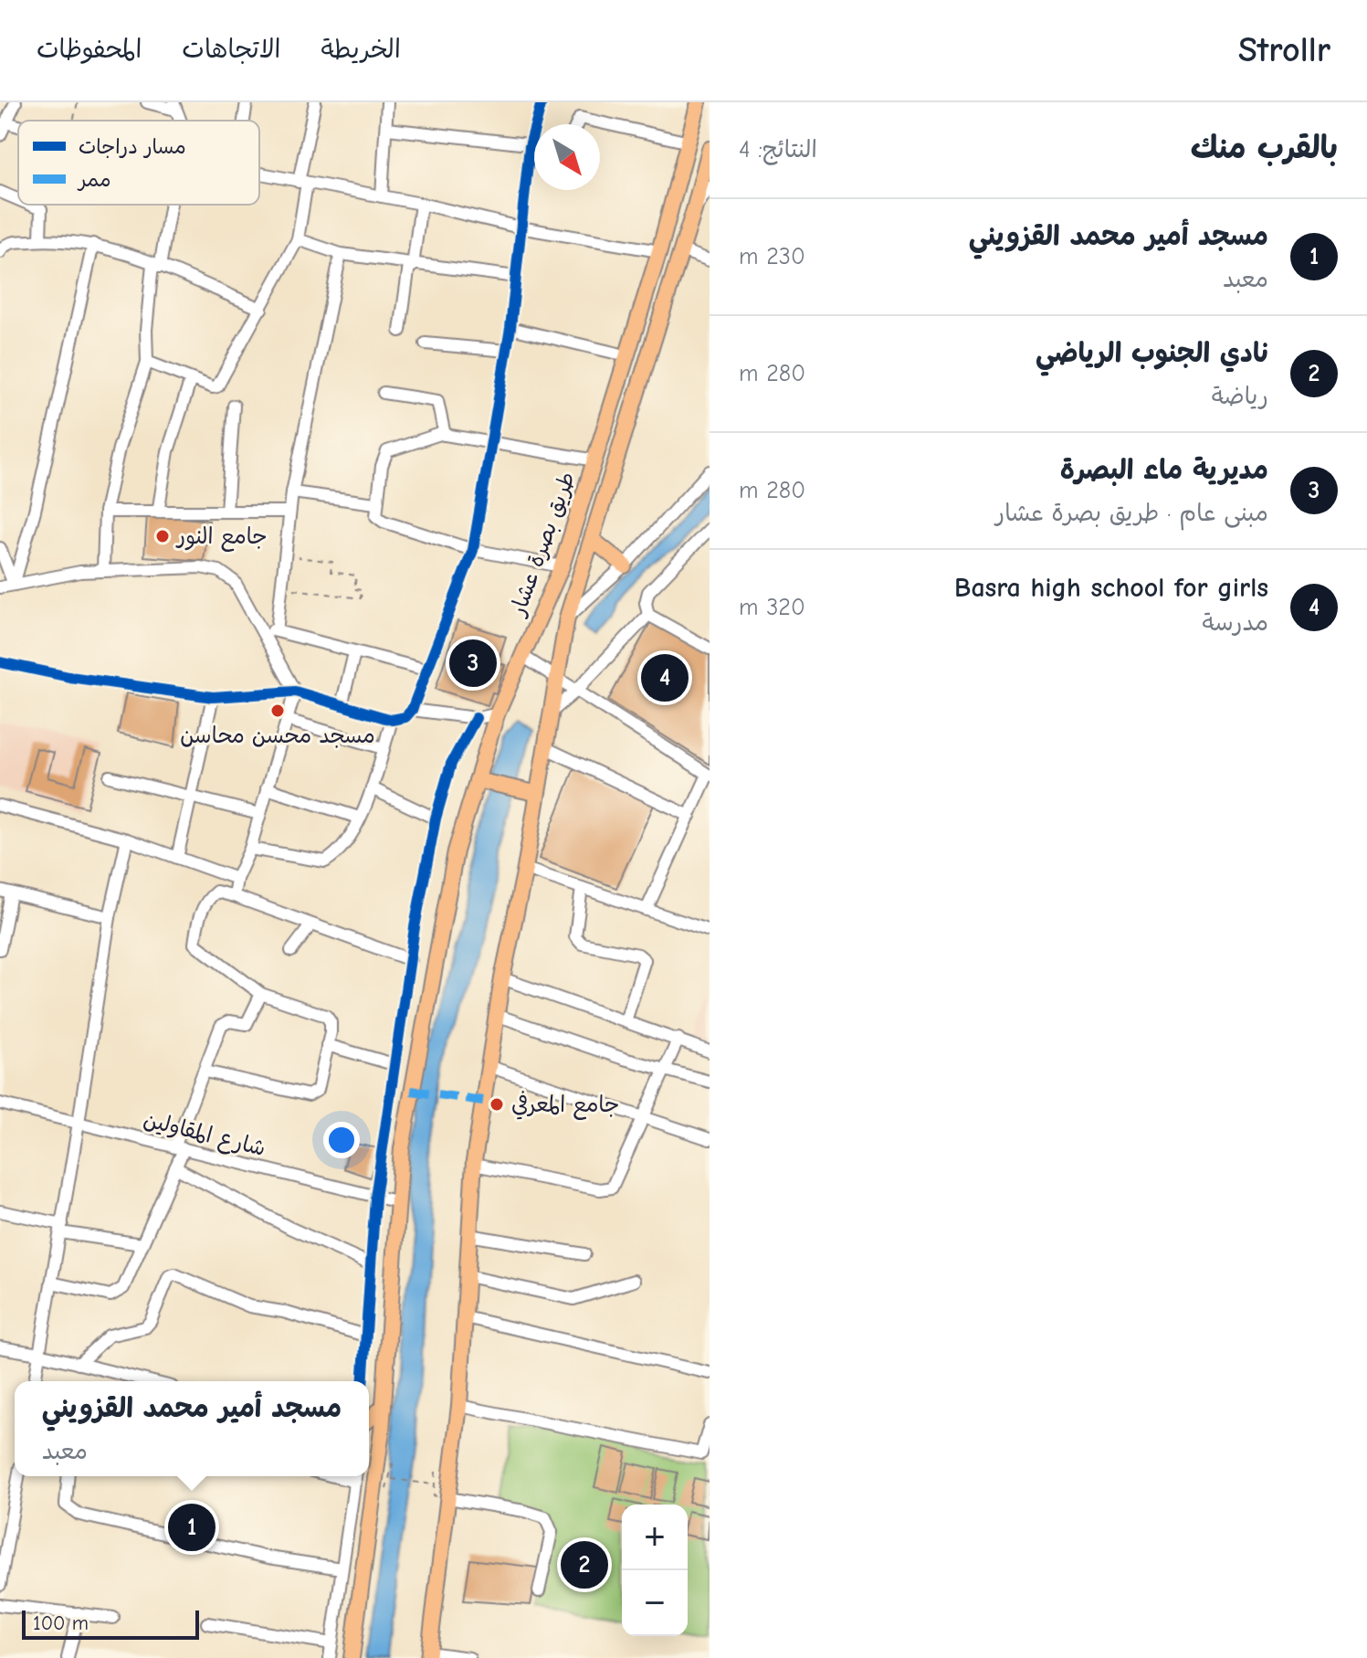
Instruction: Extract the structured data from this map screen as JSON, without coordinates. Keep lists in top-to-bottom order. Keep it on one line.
{"streets":{"main road":["طريق بصرة عشار"],"street":["شارع المقاولين"]},"crossings":[["طريق بصرة عشار","شارع المقاولين"]],"places":["جامع النور","مسجد محسن محاسن","جامع المعرفي"],"legend":["مسار دراجات","ممر"],"scale_bar":"100 m","north":"bottom right","page":{"header":"Strollr","nav":["الخريطة","الاتجاهات","المحفوظات"],"heading":["بالقرب منك","النتائج: 4"],"list":[{"mark":"1","name":"مسجد أمير محمد القزويني","note":"معبد","value":"230 m"},{"mark":"2","name":"نادي الجنوب الرياضي","note":"رياضة","value":"280 m"},{"mark":"3","name":"مديرية ماء البصرة","note":"مبنى عام · طريق بصرة عشار","value":"280 m"},{"mark":"4","name":"Basra high school for girls","note":"مدرسة","value":"320 m"}],"pins":["3","4","1","2"],"popup":["مسجد أمير محمد القزويني","معبد"],"map_buttons":["+","−"],"scale":"100 m"}}
